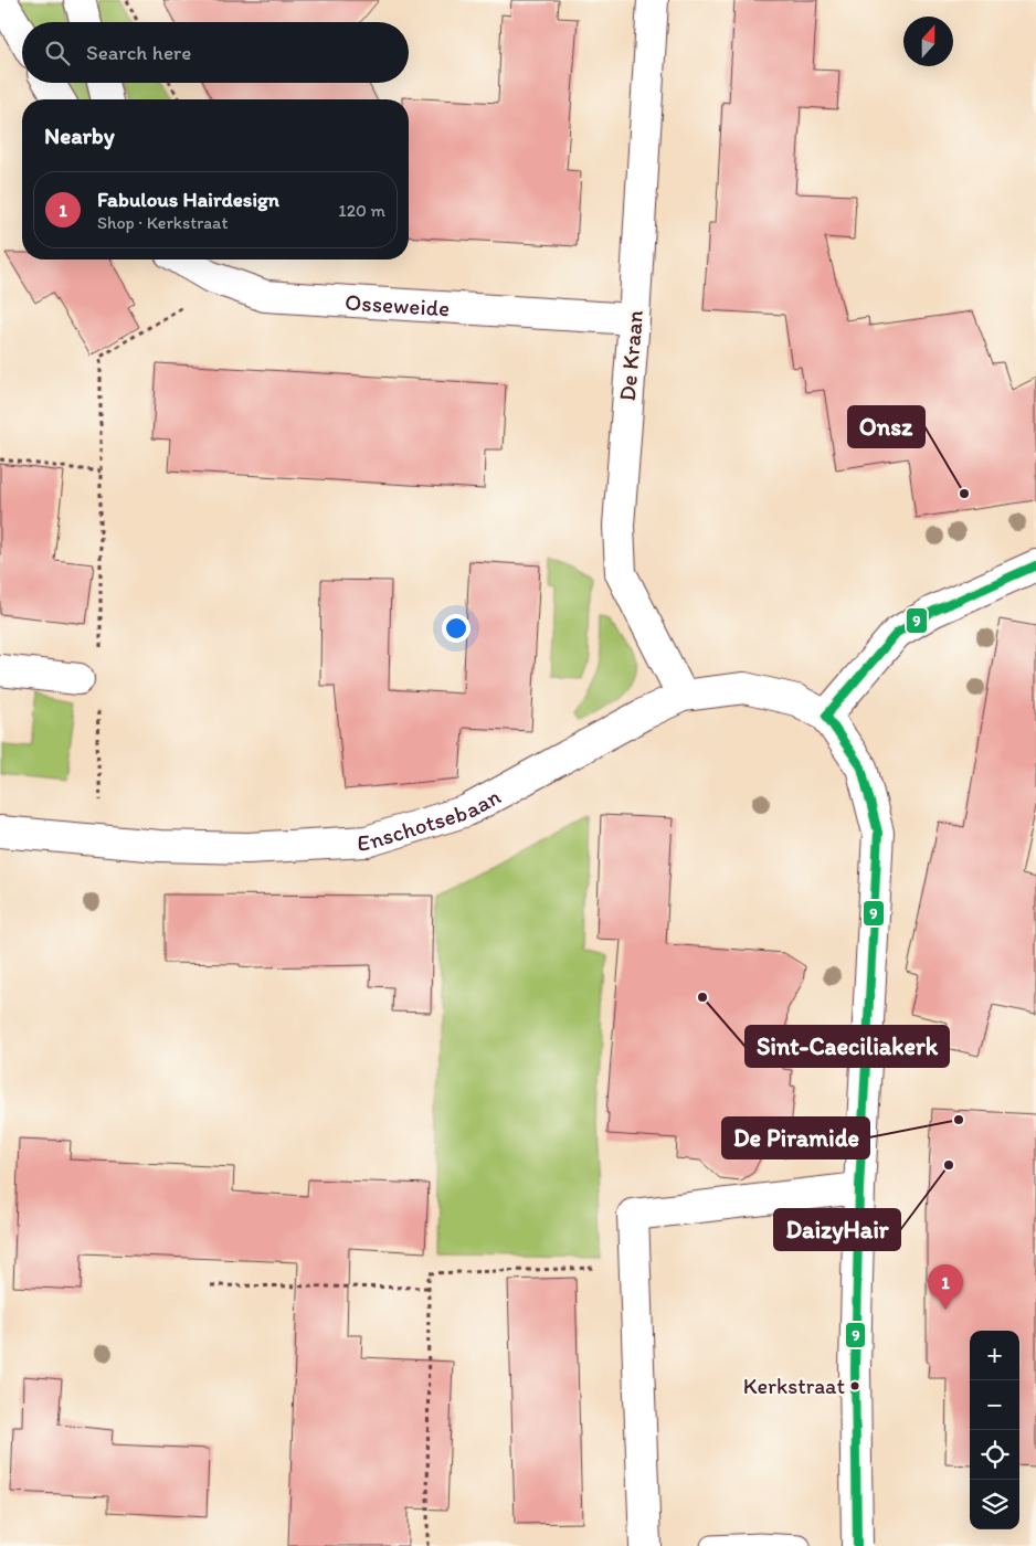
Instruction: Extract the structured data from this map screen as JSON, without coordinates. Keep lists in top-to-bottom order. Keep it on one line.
{"streets":{"street":["Osseweide","De Kraan","Enschotsebaan"]},"crossings":[["Osseweide","De Kraan"],["De Kraan","Enschotsebaan"]],"places":["Onsz","Sint-Caeciliakerk","De Piramide","DaizyHair","Kerkstraat"],"lines":["transit line 9"],"north":"top","page":{"search":"Search here","heading":"Nearby","list":[{"mark":"1","name":"Fabulous Hairdesign","note":"Shop · Kerkstraat","value":"120 m"}],"pins":"1","map_buttons":["+","−"]}}
